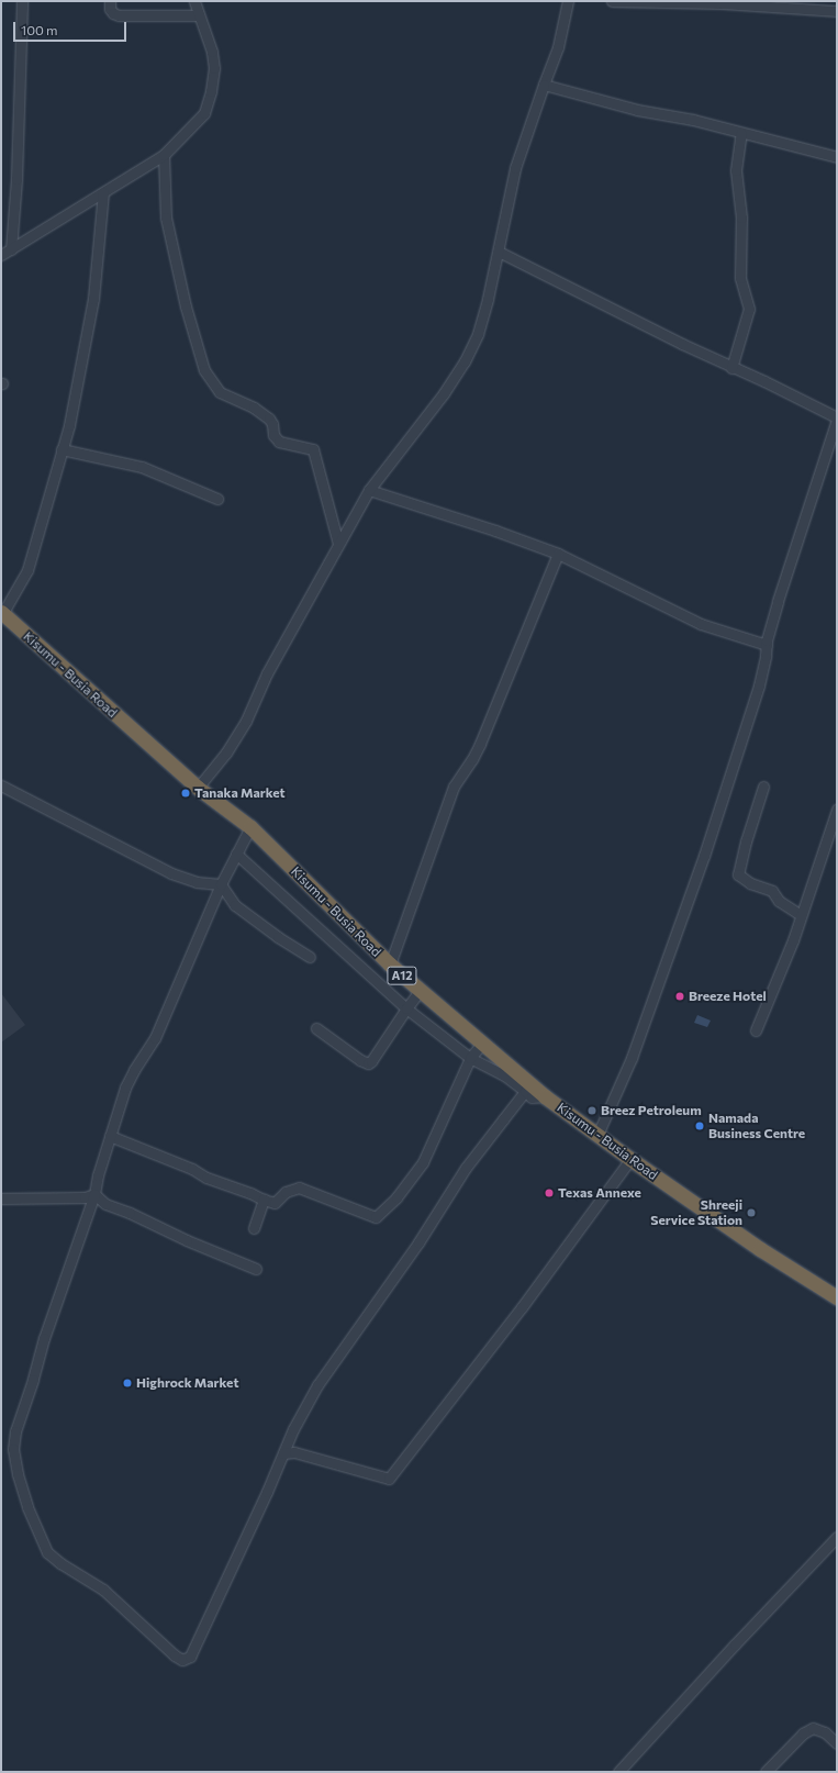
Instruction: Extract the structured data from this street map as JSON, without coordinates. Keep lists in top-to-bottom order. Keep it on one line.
{"streets":{"highway":["Kisumu - Busia Road","A12"]},"places":["Tanaka Market","Breeze Hotel","Breez Petroleum","Namada Business Centre","Texas Annexe","Shreeji Service Station","Highrock Market"],"scale_bar":"100 m"}
